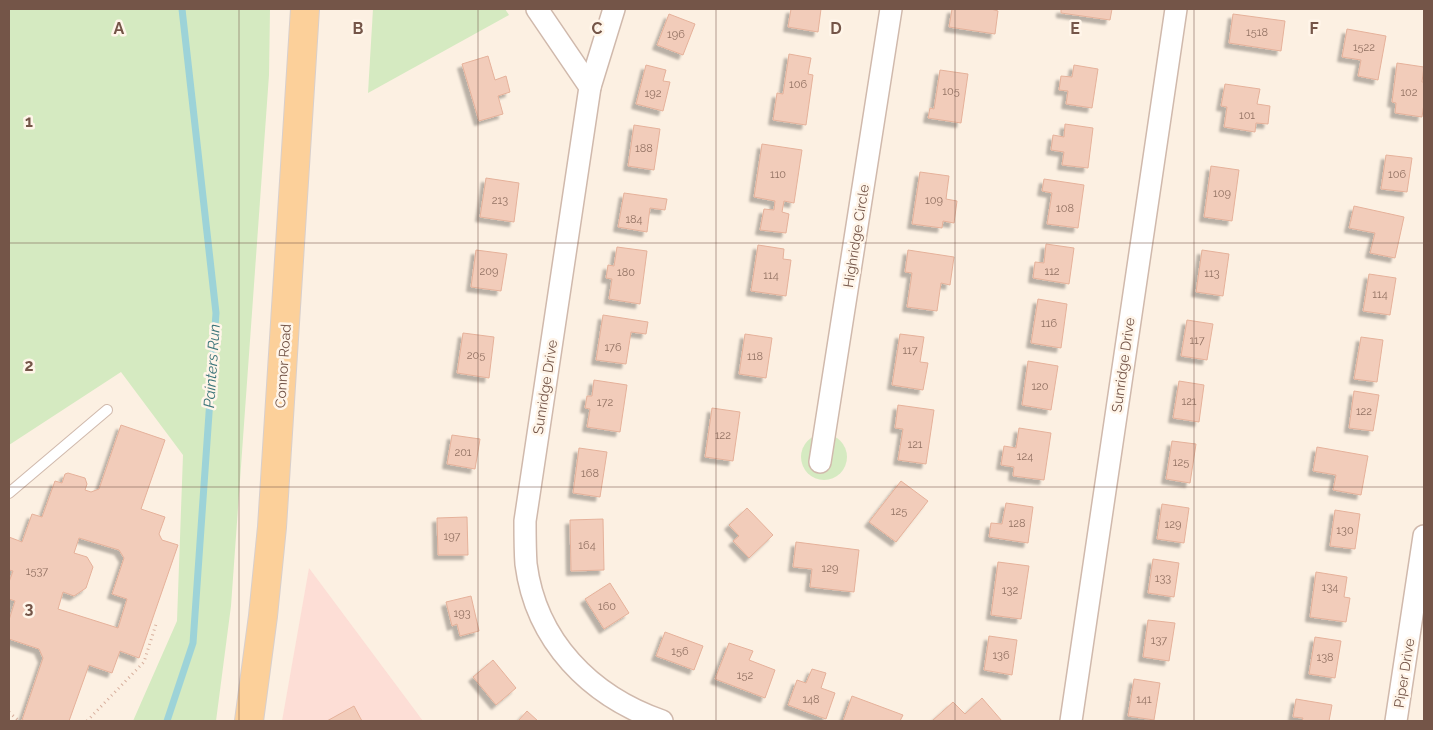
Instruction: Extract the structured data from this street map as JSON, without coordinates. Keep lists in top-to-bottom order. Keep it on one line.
{"streets":{"main road":["Connor Road"],"street":["Highridge Circle","Sunridge Drive","Piper Drive"]},"water":["Painters Run"],"house_numbers":["1518","196","1522","106","105","102","192","101","188","110","106","109","213","109","108","184","209","112","180","113","114","114","116","117","176","117","205","118","120","121","172","122","122","121","201","124","125","168","125","128","129","130","197","164","129","1537","133","134","132","160","193","137","156","136","138","152","148","141"],"grid":{"columns":["A","B","C","D","E","F"],"rows":["1","2","3"]}}
